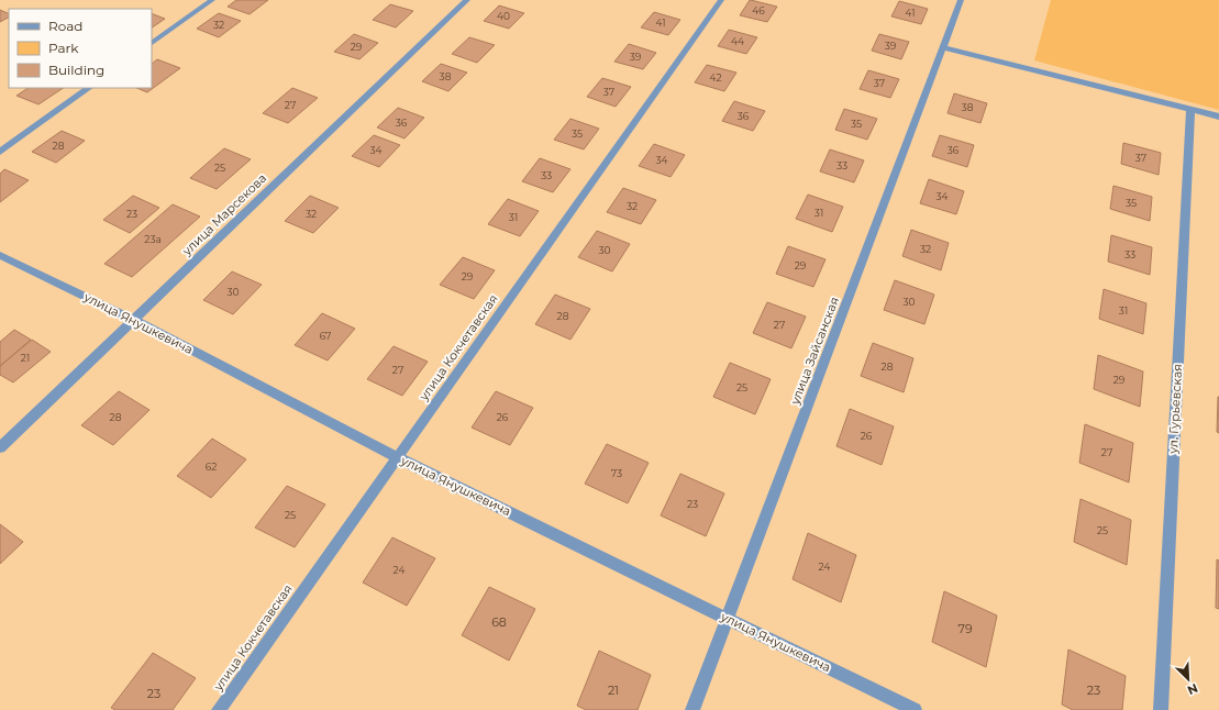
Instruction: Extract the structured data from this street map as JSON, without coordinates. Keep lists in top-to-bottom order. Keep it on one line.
{"streets":{"street":["улица Марсекова","улица Янушкевича","улица Кокчетавская","улица Зайсанская","ул. Гурьевская"]},"crossings":[["улица Марсекова","улица Янушкевича"],["улица Янушкевича","улица Кокчетавская"],["улица Янушкевича","улица Зайсанская"]],"house_numbers":["46","41","40","41","32","44","39","29","39","38","42","37","37","27","38","36","36","35","35","28","34","36","37","34","33","25","33","34","35","32","31","23","32","31","23а","32","30","33","29","29","30","30","31","28","27","67","21","28","27","29","25","28","26","26","27","62","73","23","25","25","24","24","68","79","21","23","23"],"legend":["Road","Park","Building"],"north":"bottom right"}
